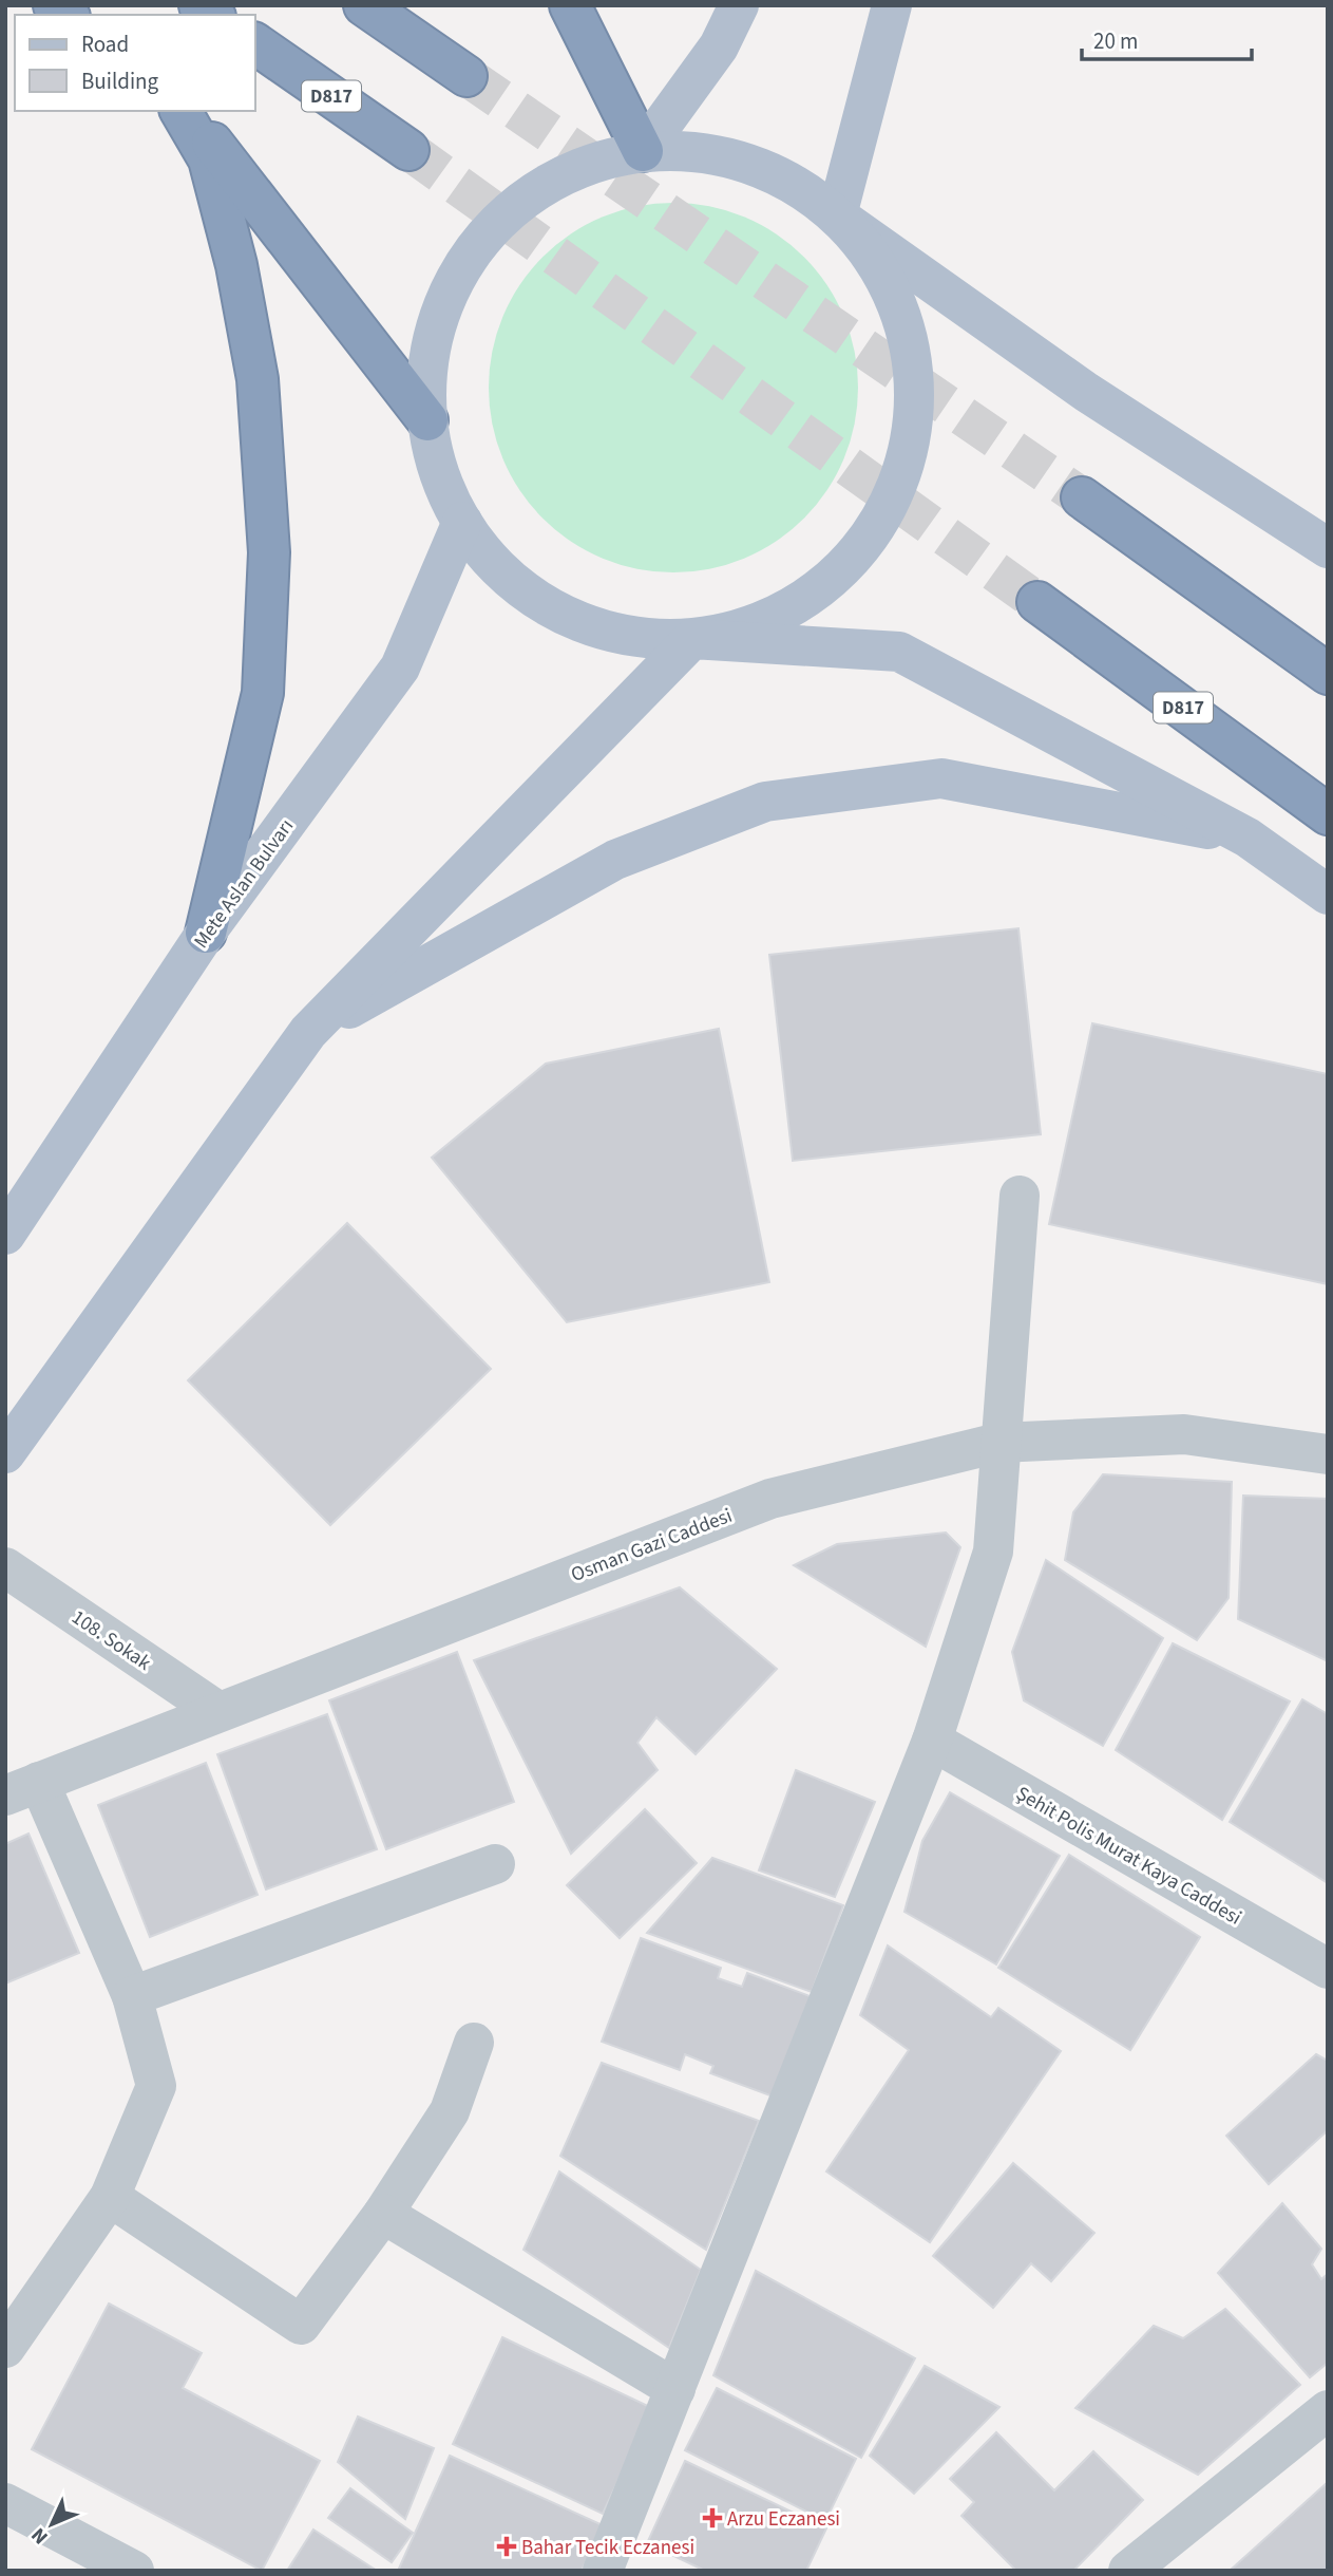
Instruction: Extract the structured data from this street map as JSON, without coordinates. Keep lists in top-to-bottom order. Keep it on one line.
{"streets":{"highway":["D817"],"main road":["Mete Aslan Bulvarı"],"street":["Osman Gazi Caddesi","108. Sokak","Şehit Polis Murat Kaya Caddesi"]},"crossings":[["Osman Gazi Caddesi","108. Sokak"]],"places":{"health":["Arzu Eczanesi","Bahar Tecik Eczanesi"]},"legend":["Road","Building"],"scale_bar":"20 m","north":"bottom left"}
